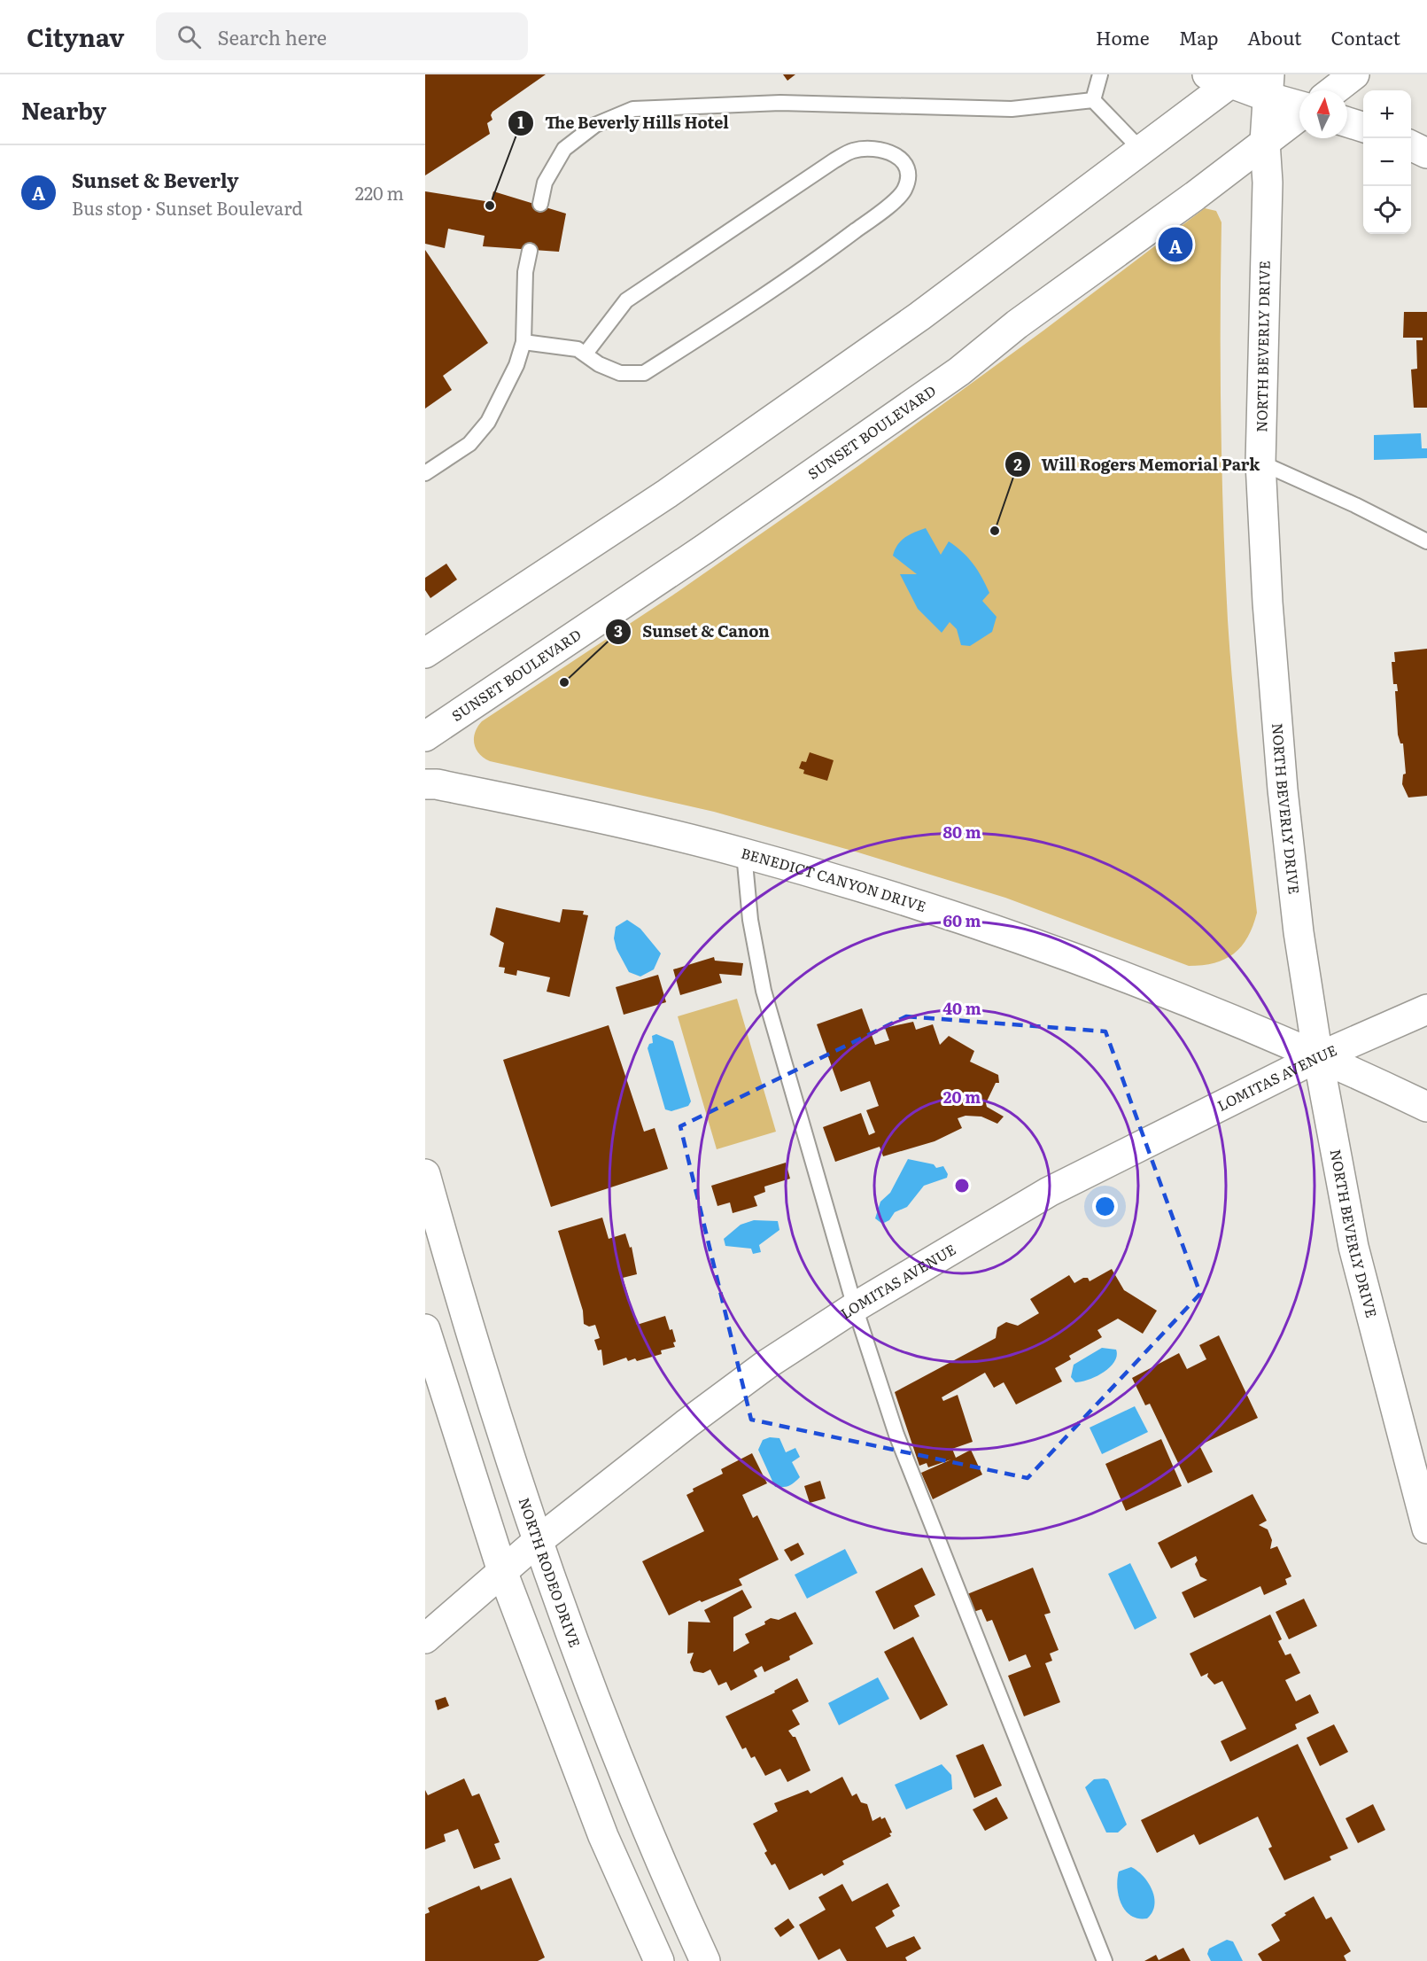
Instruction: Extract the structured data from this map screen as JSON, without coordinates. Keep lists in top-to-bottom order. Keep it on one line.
{"streets":{"street":["NORTH BEVERLY DRIVE","SUNSET BOULEVARD","BENEDICT CANYON DRIVE","LOMITAS AVENUE","NORTH RODEO DRIVE"]},"crossings":[["NORTH BEVERLY DRIVE","SUNSET BOULEVARD"],["NORTH BEVERLY DRIVE","BENEDICT CANYON DRIVE"],["NORTH BEVERLY DRIVE","LOMITAS AVENUE"],["BENEDICT CANYON DRIVE","LOMITAS AVENUE"],["LOMITAS AVENUE","NORTH RODEO DRIVE"]],"places":["The Beverly Hills Hotel","Will Rogers Memorial Park","Sunset & Canon"],"north":"top","page":{"header":"Citynav","search":"Search here","nav":["Home","Map","About","Contact"],"heading":"Nearby","map_buttons":["+","−"],"list":[{"mark":"A","name":"Sunset & Beverly","note":"Bus stop · Sunset Boulevard","value":"220 m"}],"pins":"A"},"rings":["80 m","60 m","40 m","20 m"]}
